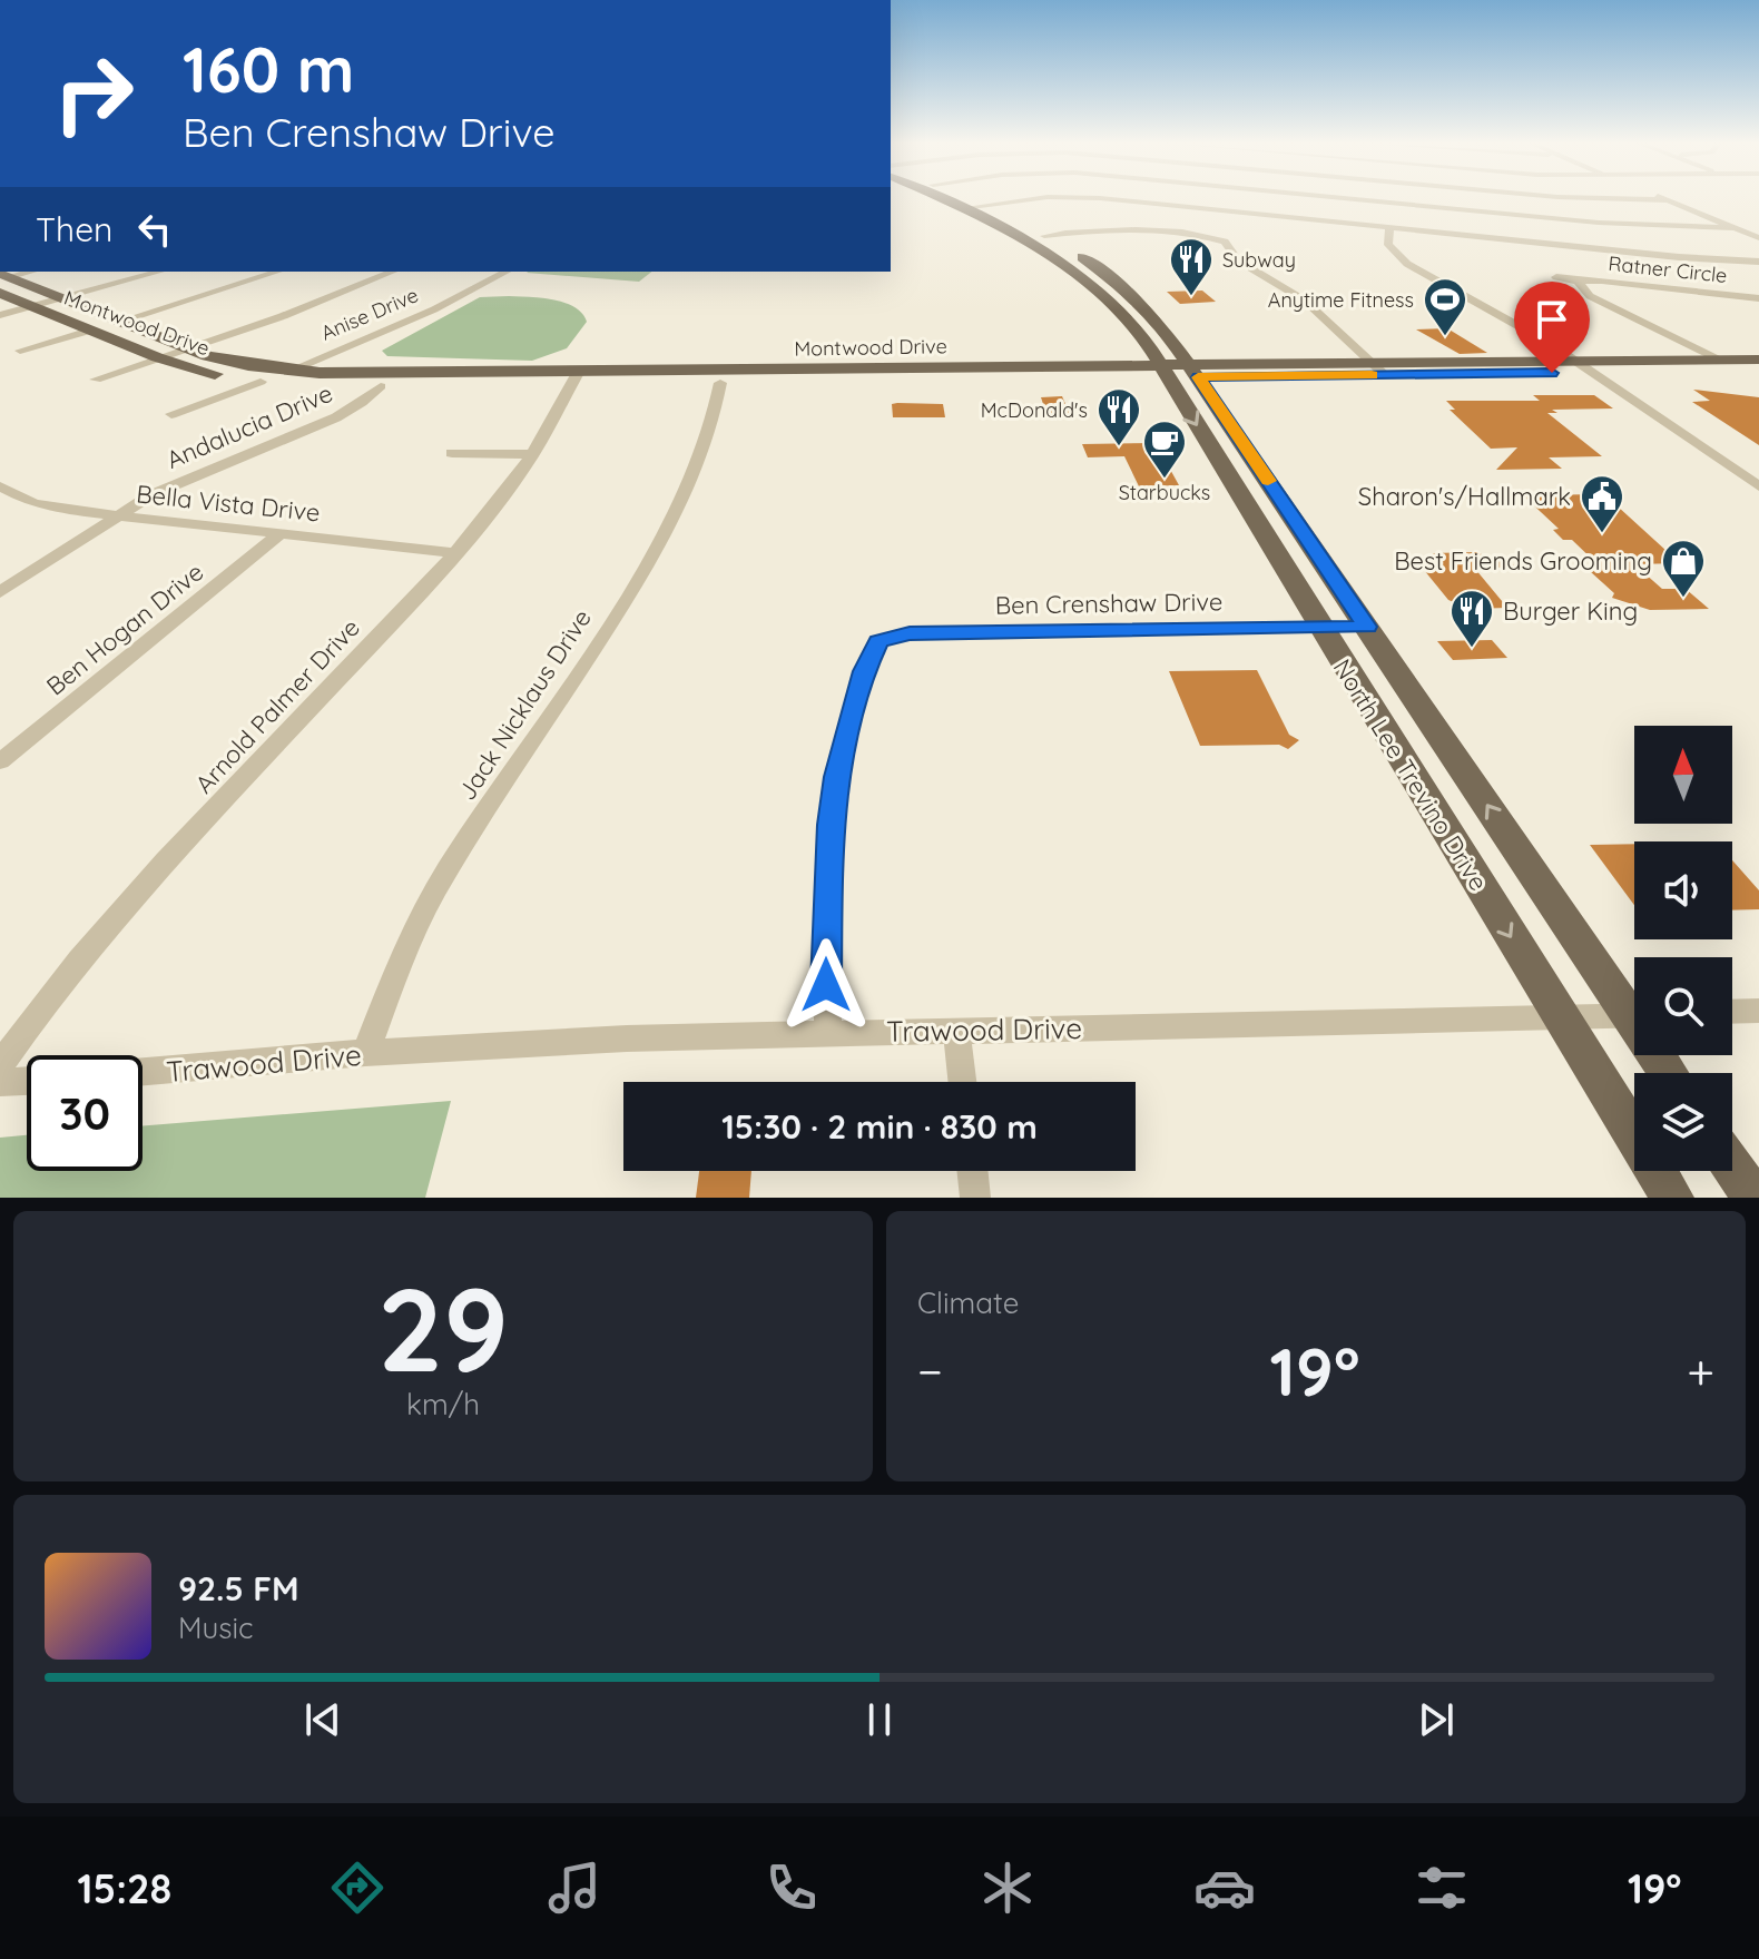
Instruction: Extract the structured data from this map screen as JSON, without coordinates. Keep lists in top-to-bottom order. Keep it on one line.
{"streets":{"main road":["Montwood Drive","North Lee Trevino Drive"],"street":["Ratner Circle","Anise Drive","Andalucia Drive","Bella Vista Drive","Ben Crenshaw Drive","Ben Hogan Drive","Jack Nicklaus Drive","Arnold Palmer Drive","Trawood Drive"]},"crossings":[["Ratner Circle","Montwood Drive"],["Anise Drive","Montwood Drive"],["Montwood Drive","Andalucia Drive"],["Montwood Drive","Jack Nicklaus Drive"],["Montwood Drive","Arnold Palmer Drive"],["Montwood Drive","North Lee Trevino Drive"],["Andalucia Drive","Bella Vista Drive"],["Bella Vista Drive","Ben Hogan Drive"],["Bella Vista Drive","Arnold Palmer Drive"],["Ben Crenshaw Drive","North Lee Trevino Drive"],["Ben Crenshaw Drive","Trawood Drive"],["Jack Nicklaus Drive","Trawood Drive"],["North Lee Trevino Drive","Trawood Drive"]],"places":{"restaurant":["Subway","McDonald's","Burger King"],"sports":["Anytime Fitness"],"cafe":["Starbucks"],"public building":["Sharon's/Hallmark"],"shop":["Best Friends Grooming"]},"north":"top","page":{"turn":["160 m","Ben Crenshaw Drive"],"then":"Then","limit":"30","trip":"15:30 · 2 min · 830 m","tile":[["29","km/h"],"Climate"],"heat":["−","19°","+"],"song":["92.5 FM","Music"],"tabs":["15:28","19°"]}}
